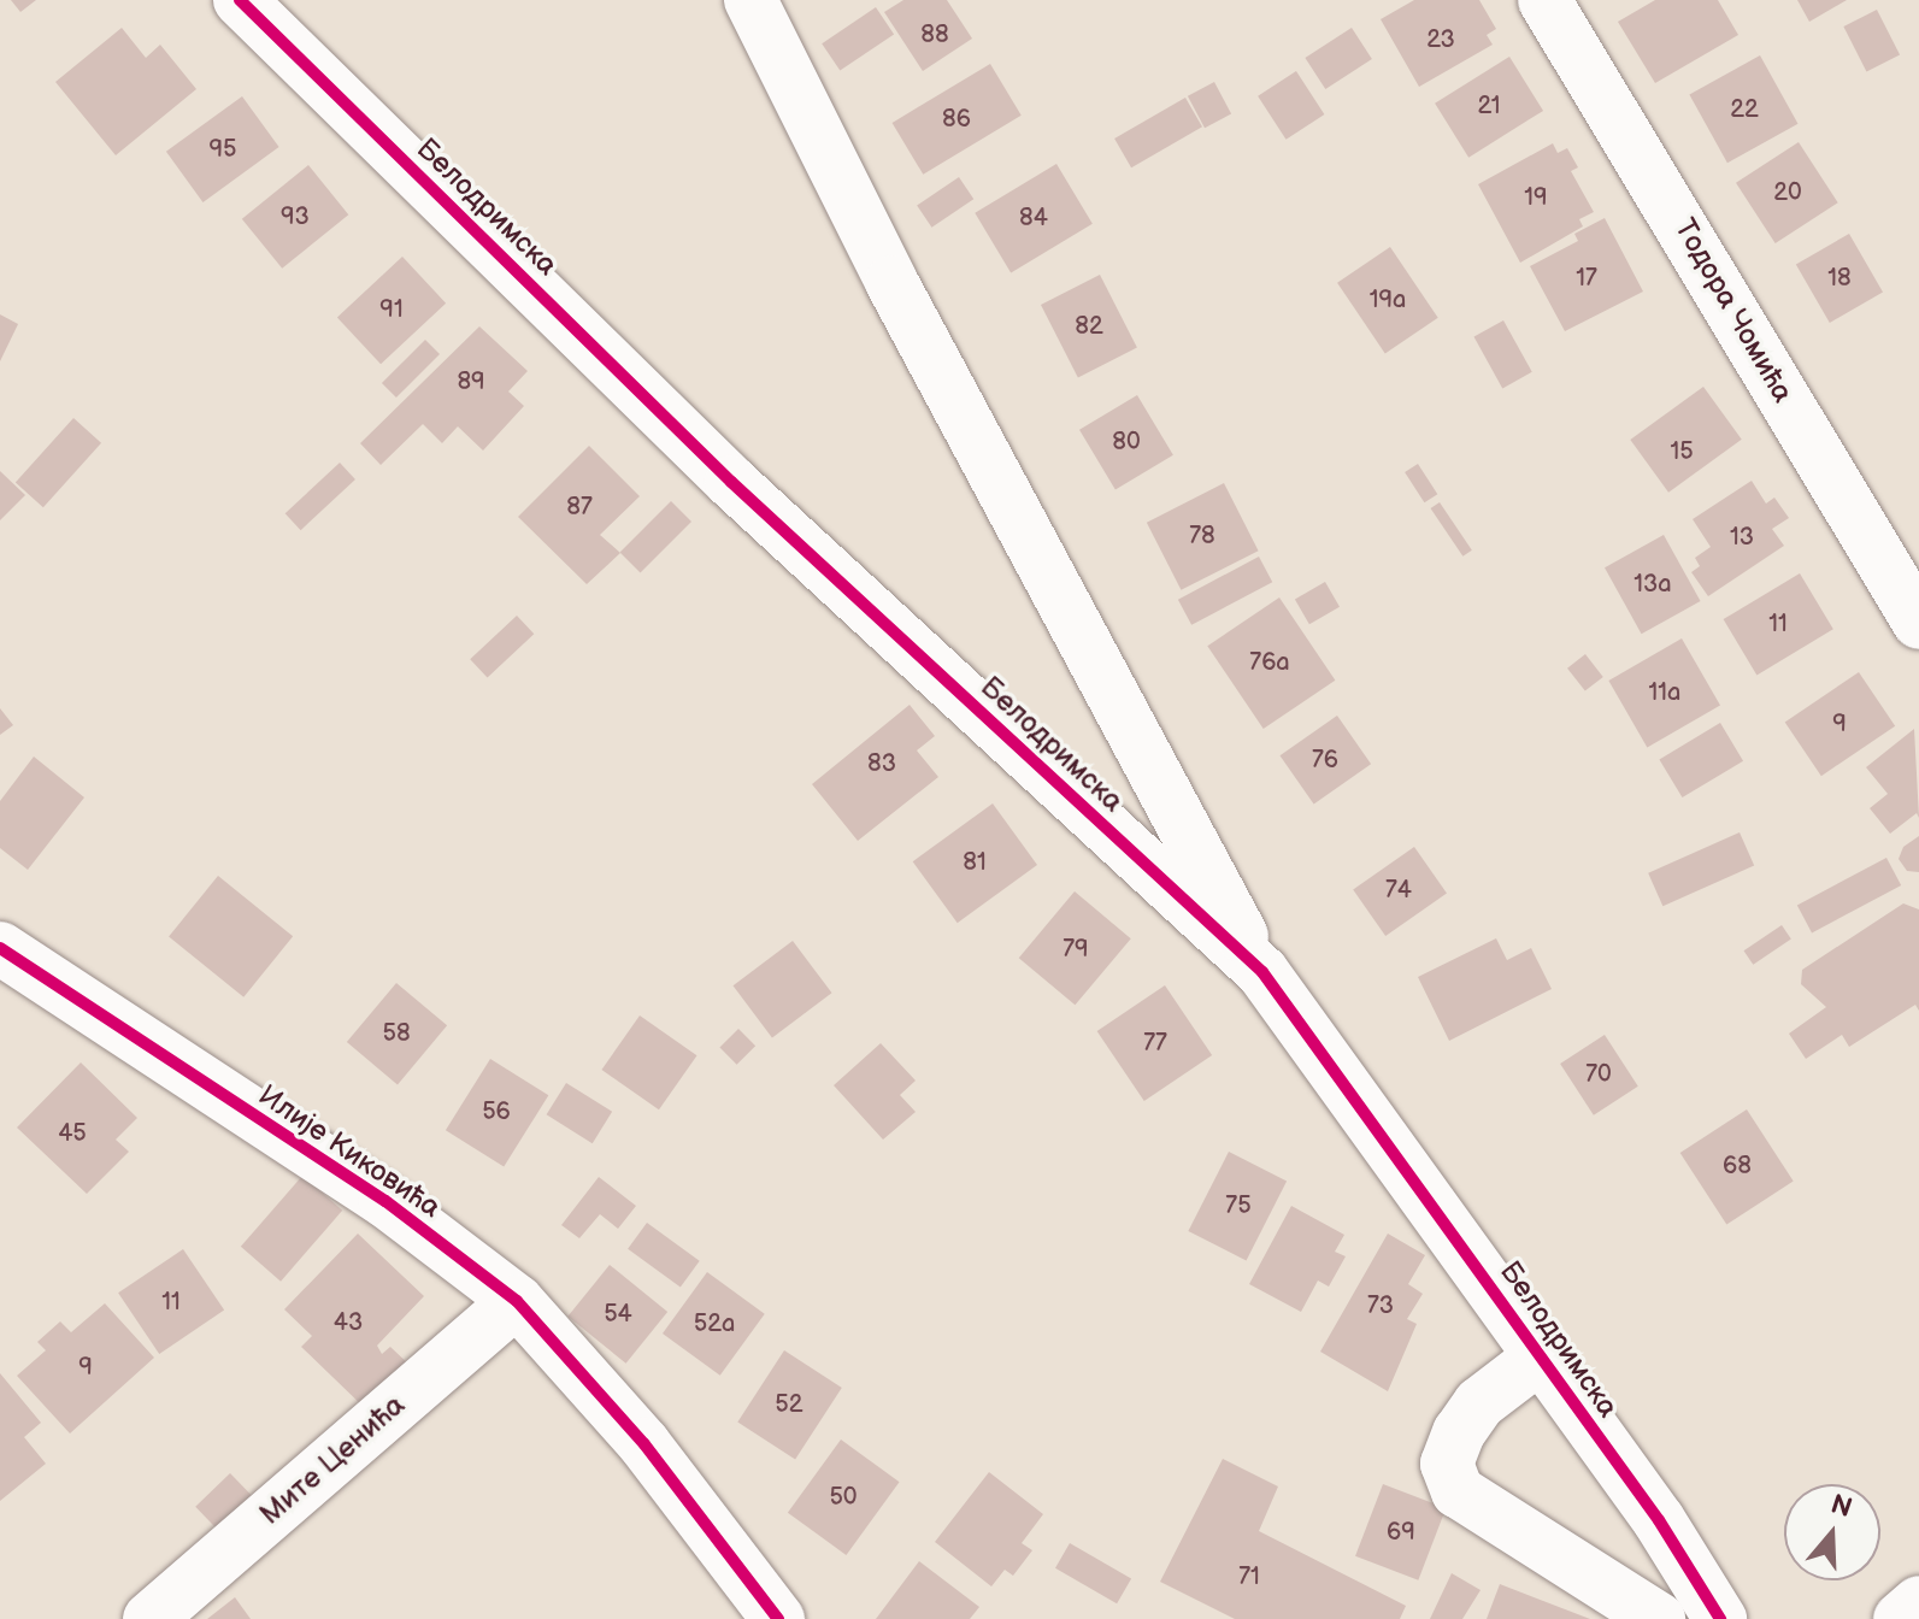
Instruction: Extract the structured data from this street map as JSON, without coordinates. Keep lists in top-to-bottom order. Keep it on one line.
{"streets":{"street":["Белодримска","Тодора Чомића","Илије Киковића","Мите Ценића"]},"crossings":[["Илије Киковића","Мите Ценића"]],"house_numbers":["88","23","21","22","86","95","20","19","93","84","17","18","19a","91","82","89","80","15","87","78","13","13a","11","76a","11a","9","76","83","81","74","79","58","77","70","56","45","68","75","11","73","54","43","52a","9","52","50","69","71"],"north":"top"}
